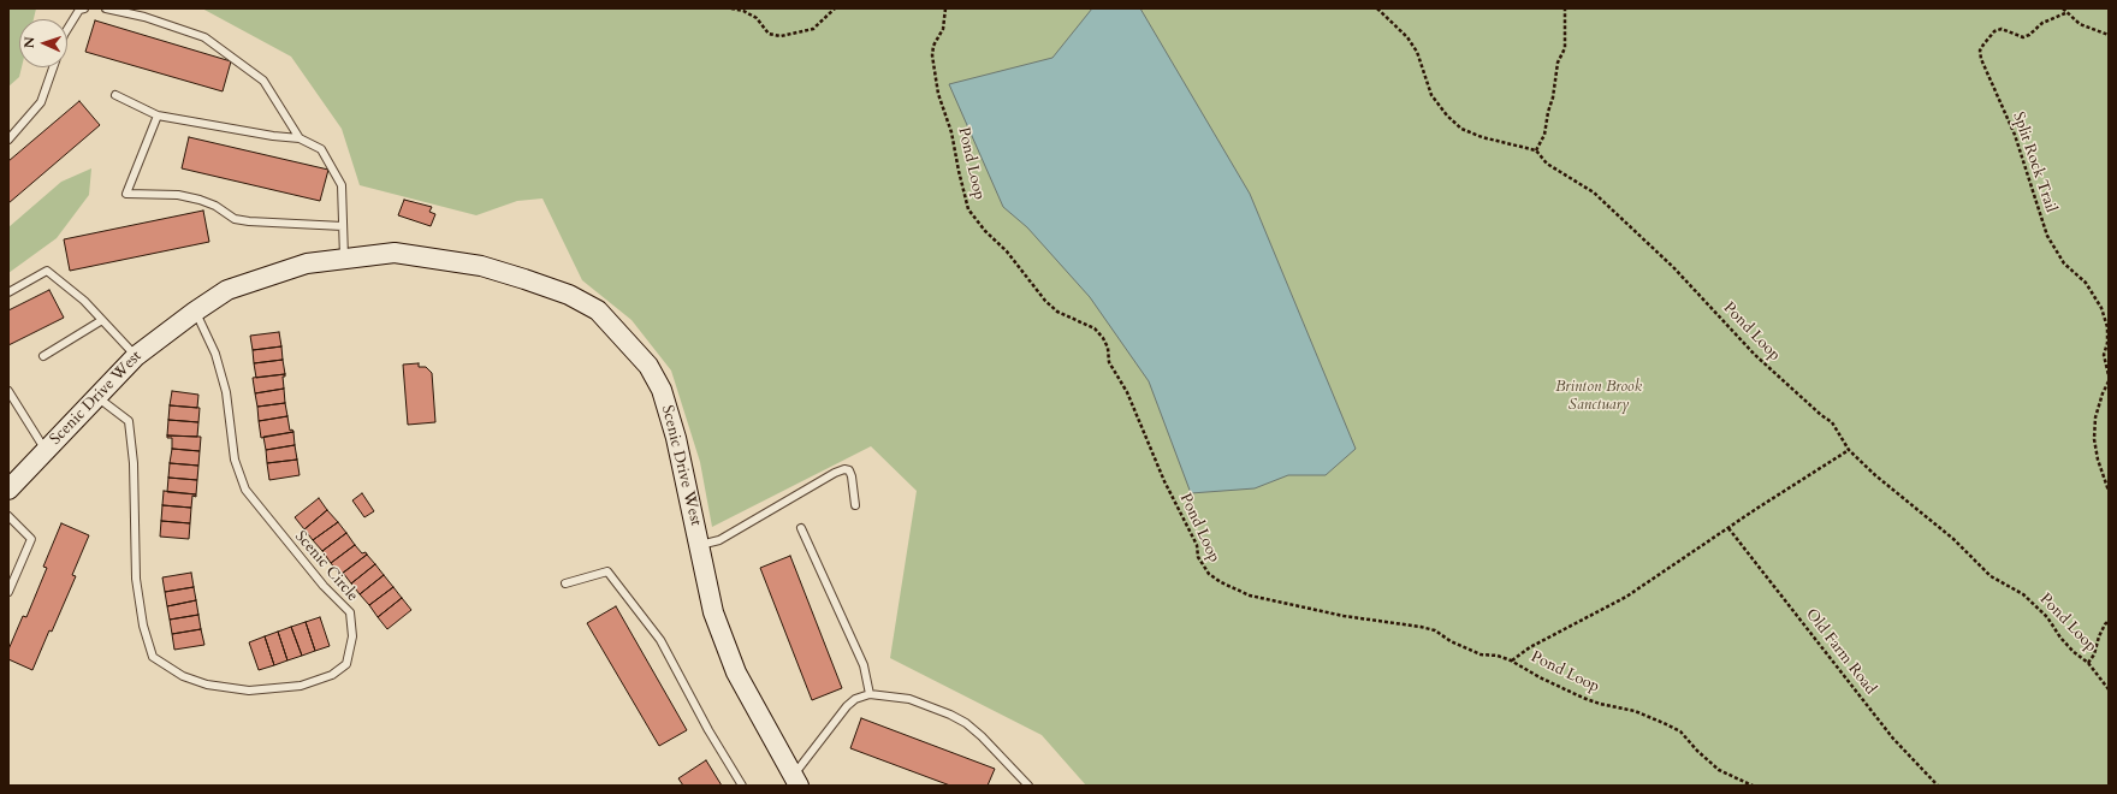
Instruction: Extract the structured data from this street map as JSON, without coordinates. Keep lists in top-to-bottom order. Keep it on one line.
{"streets":{"street":["Scenic Drive West"],"lane":["Scenic Circle"],"path":["Split Rock Trail","Pond Loop","Old Farm Road"]},"crossings":[["Scenic Drive West","Scenic Circle"]],"parks":["Brinton Brook Sanctuary"],"north":"left"}
